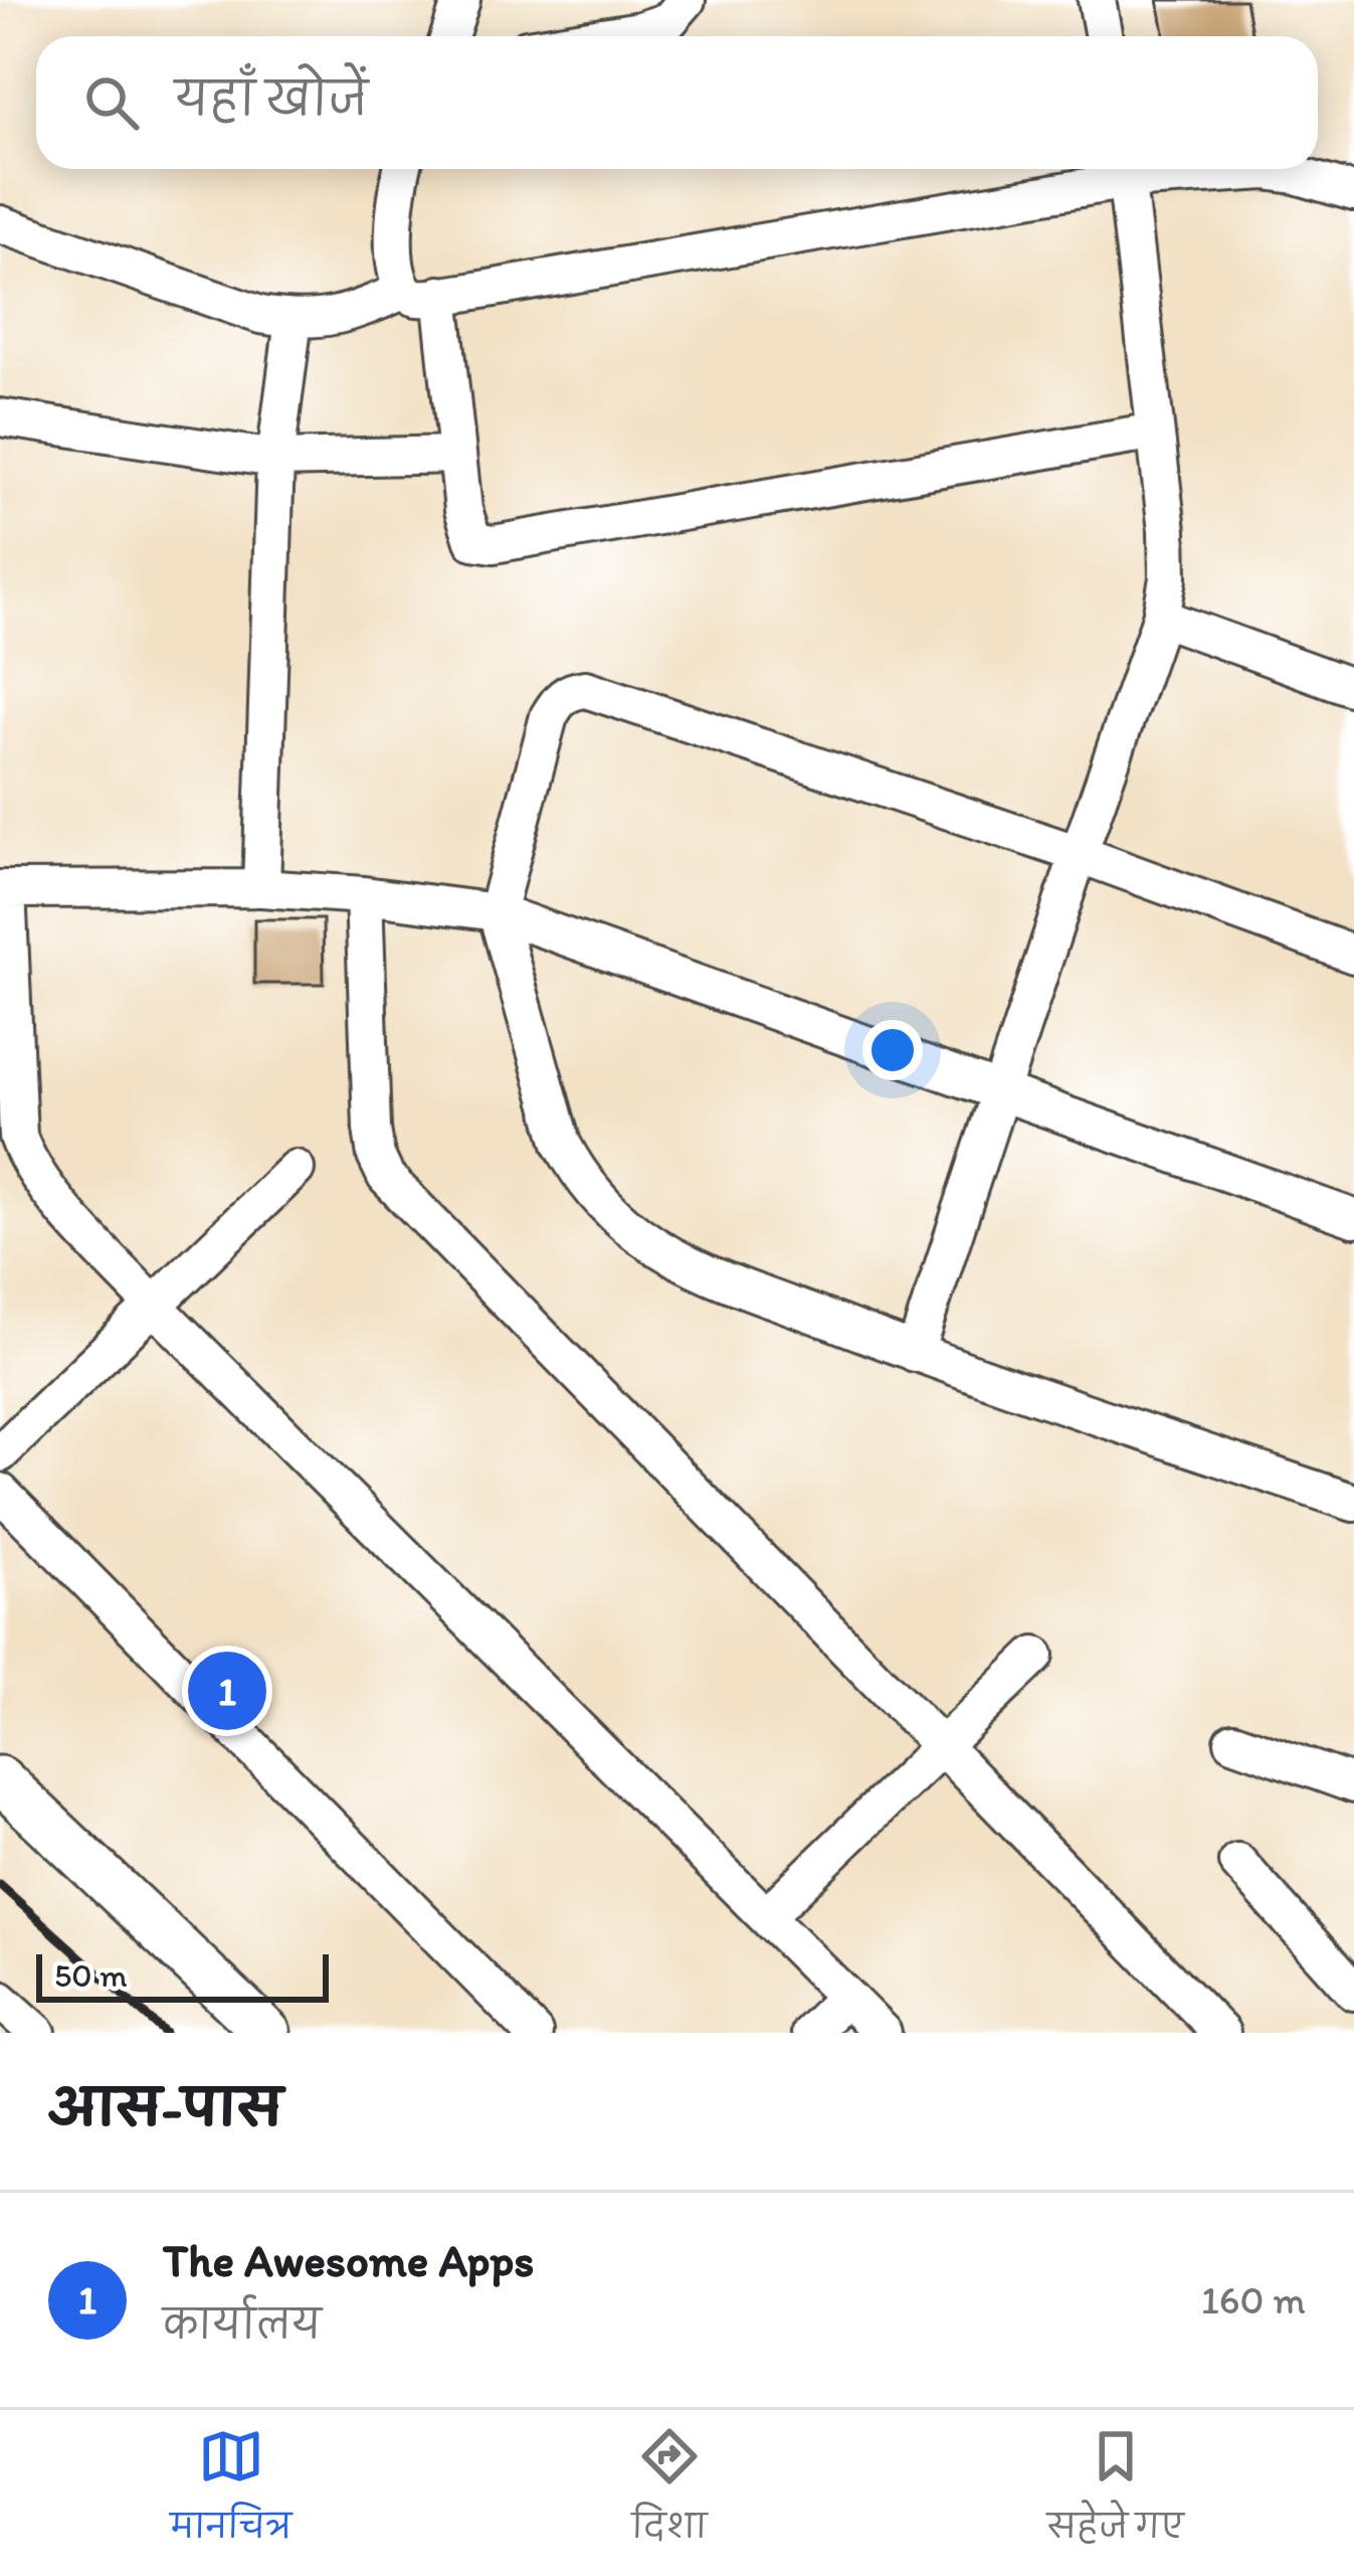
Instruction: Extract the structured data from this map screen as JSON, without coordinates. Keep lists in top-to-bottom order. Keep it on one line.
{"scale_bar":"50 m","page":{"search":"यहाँ खोजें","pins":"1","scale":"50 m","heading":"आस-पास","list":[{"mark":"1","name":"The Awesome Apps","note":"कार्यालय","value":"160 m"}],"nav":["मानचित्र","दिशा","सहेजे गए"]}}
